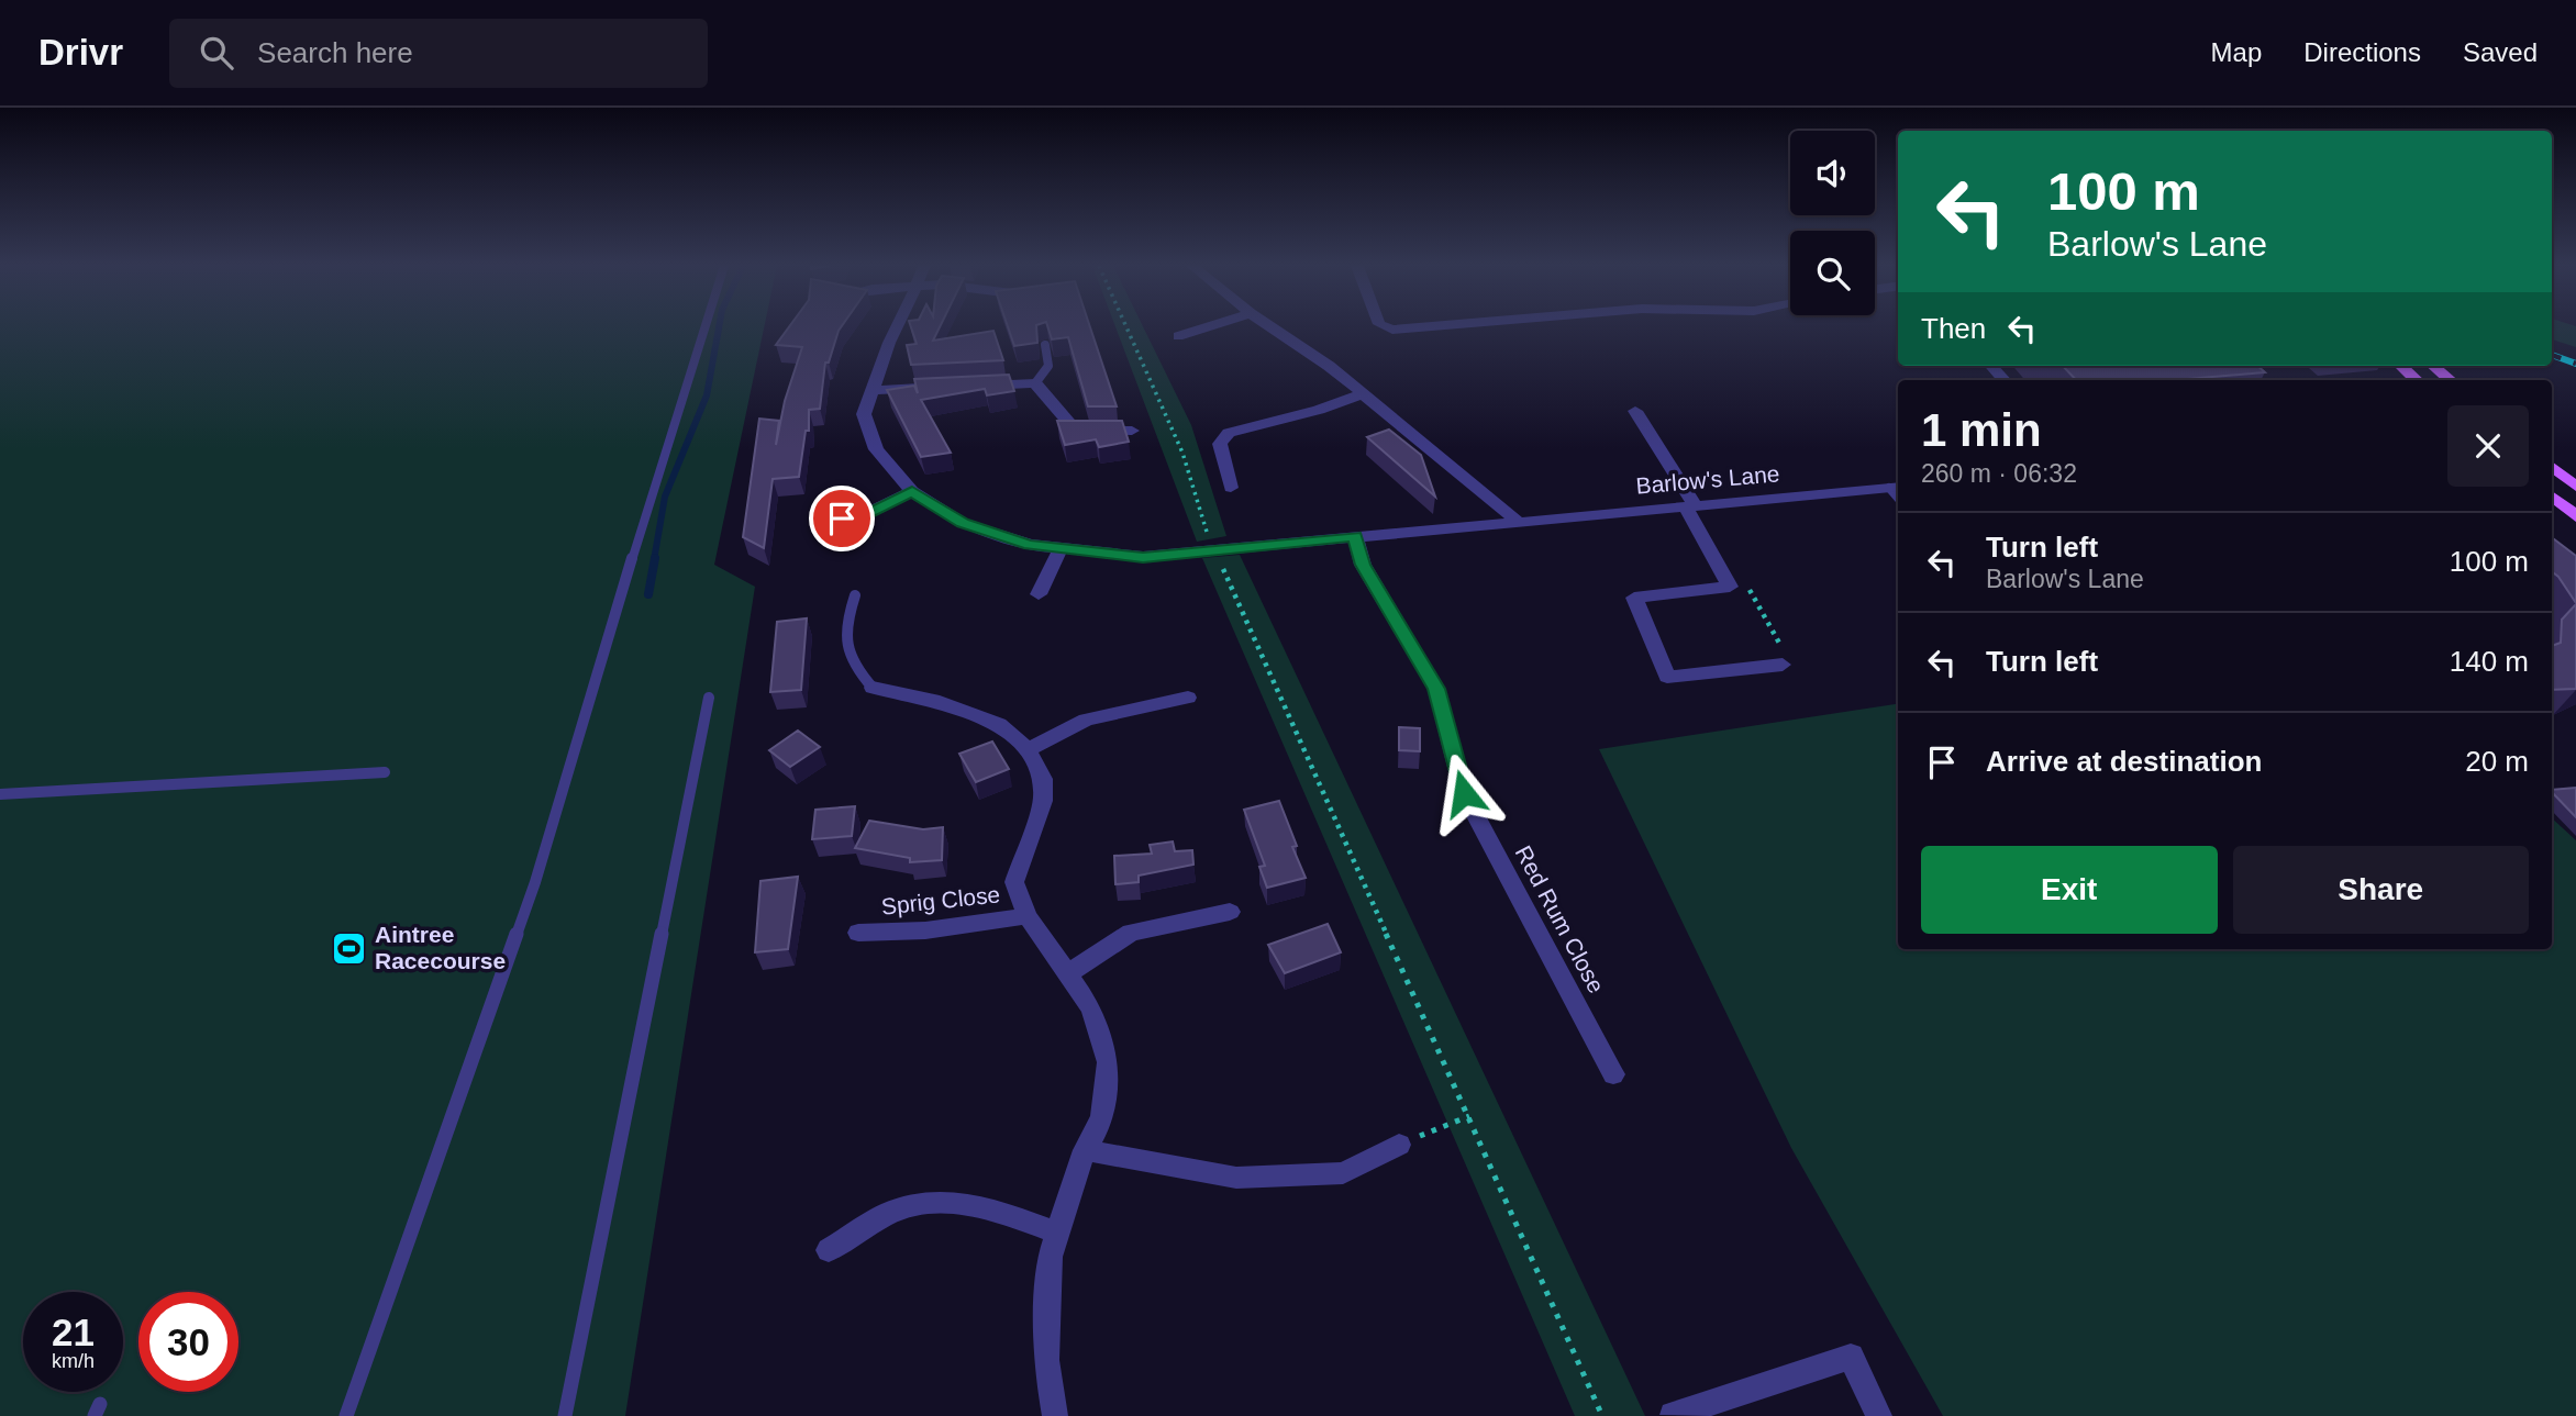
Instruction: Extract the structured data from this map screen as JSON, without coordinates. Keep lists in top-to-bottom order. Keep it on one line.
{"streets":{"street":["Barlow's Lane","Sprig Close","Red Rum Close"]},"crossings":[["Barlow's Lane","Red Rum Close"]],"places":{"sports":["Aintree Racecourse"]},"page":{"header":"Drivr","search":"Search here","nav":["Map","Directions","Saved"],"turn":["100 m","Barlow's Lane"],"then":"Then","heading":["1 min","260 m · 06:32"],"list":[{"name":"Turn left","note":"Barlow's Lane","value":"100 m"},{"name":"Turn left","value":"140 m"},{"name":"Arrive at destination","value":"20 m"}],"buttons":["Exit","Share"],"speed":"21 km/h","limit":"30"}}
